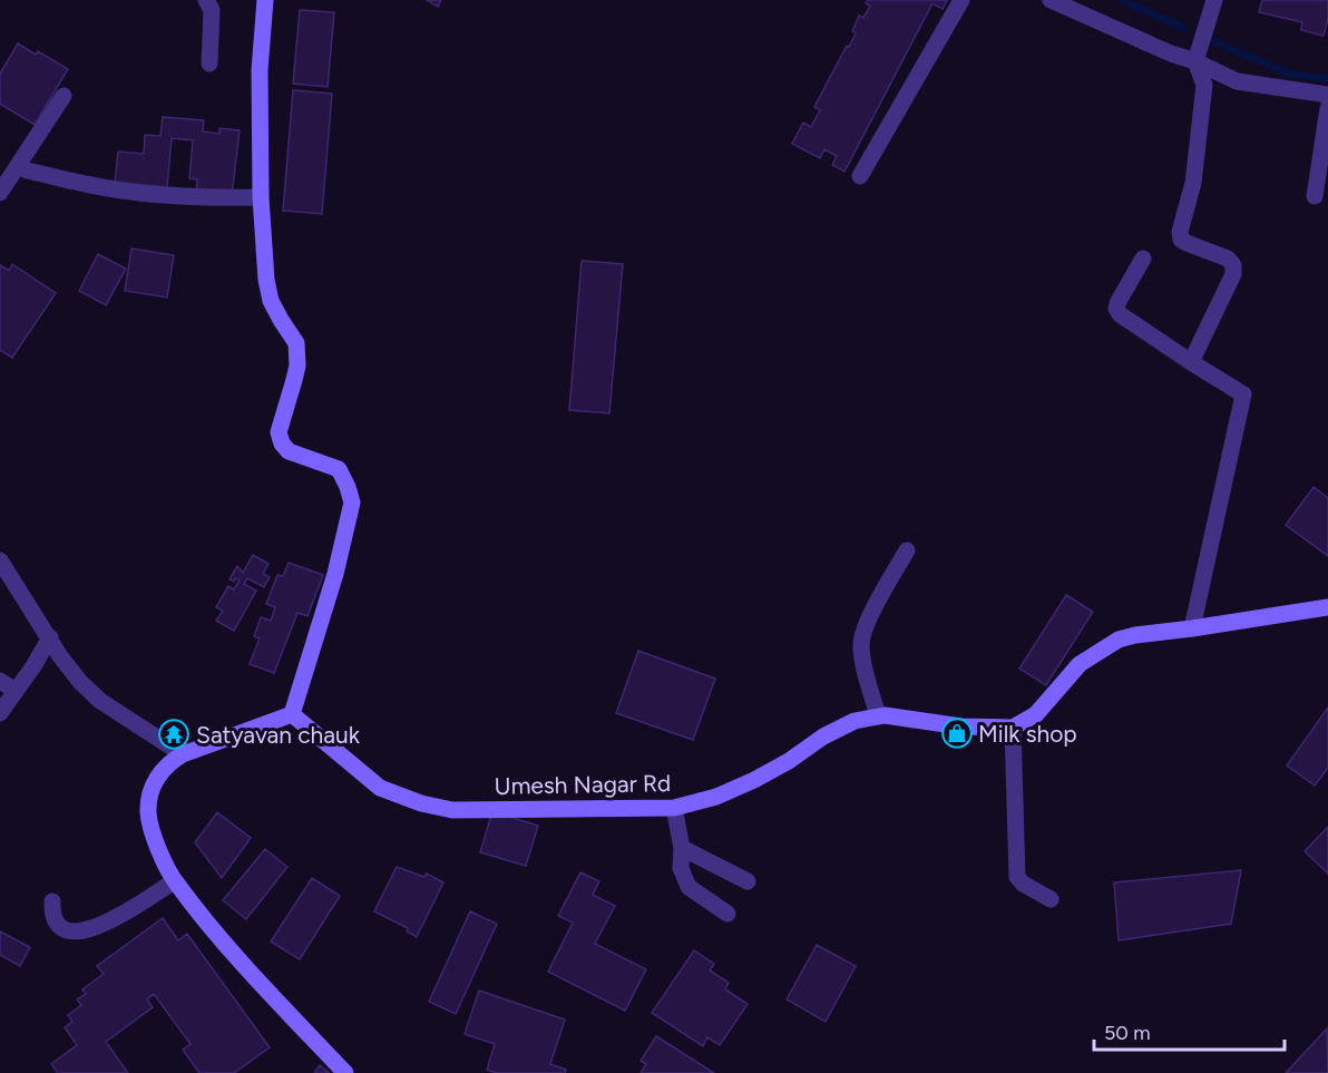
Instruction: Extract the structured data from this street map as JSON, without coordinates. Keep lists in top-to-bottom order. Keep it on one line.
{"streets":{"street":["Umesh Nagar Rd"]},"places":{"shop":["Milk shop"],"temple":["Satyavan chauk"]},"scale_bar":"50 m"}
